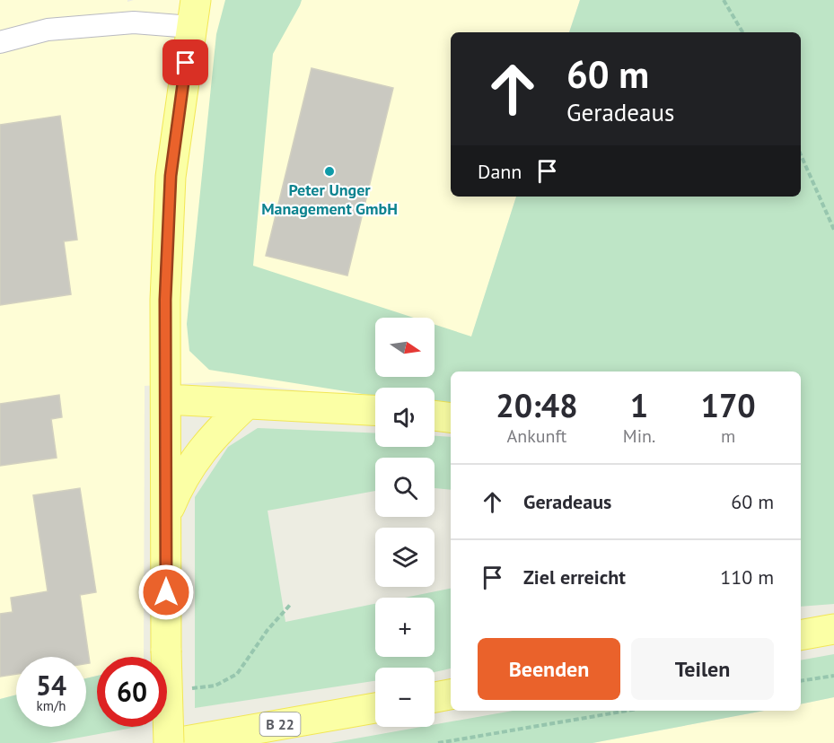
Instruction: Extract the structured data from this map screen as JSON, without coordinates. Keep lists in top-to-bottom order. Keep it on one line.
{"streets":{"main road":["B 22"]},"places":["Peter Unger Management GmbH"],"north":"right","page":{"turn":["60 m","Geradeaus"],"then":"Dann","map_buttons":["+","−"],"eta":["20:48","Ankunft","1","Min.","170","m"],"list":[{"name":"Geradeaus","value":"60 m"},{"name":"Ziel erreicht","value":"110 m"}],"buttons":["Beenden","Teilen"],"speed":"54 km/h","limit":"60"}}
